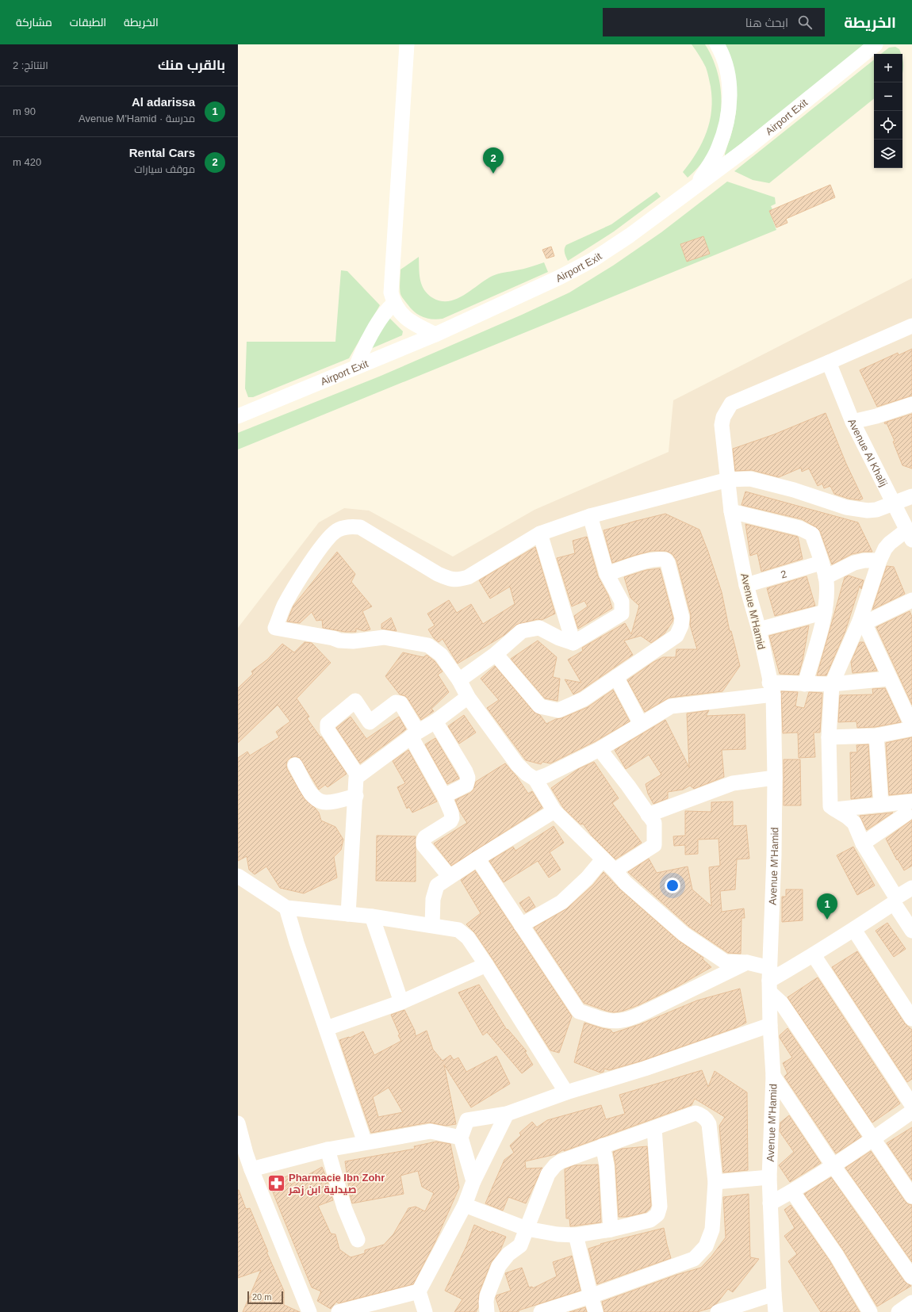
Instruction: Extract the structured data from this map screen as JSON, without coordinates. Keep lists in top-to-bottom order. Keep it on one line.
{"streets":{"street":["Airport Exit","Avenue Al Khalij","2","Avenue M'Hamid"]},"crossings":[["Avenue Al Khalij","Avenue M'Hamid"],["2","Avenue M'Hamid"]],"places":{"pharmacy":["Pharmacie Ibn Zohr صيدلية ابن زهر"]},"scale_bar":"20 m","page":{"header":"الخريطة","search":"ابحث هنا","nav":["الخريطة","الطبقات","مشاركة"],"heading":["بالقرب منك","النتائج: 2"],"map_buttons":["+","−"],"list":[{"mark":"1","name":"Al adarissa","note":"مدرسة · Avenue M'Hamid","value":"90 m"},{"mark":"2","name":"Rental Cars","note":"موقف سيارات","value":"420 m"}],"pins":["2","1"],"scale":"20 m"}}
